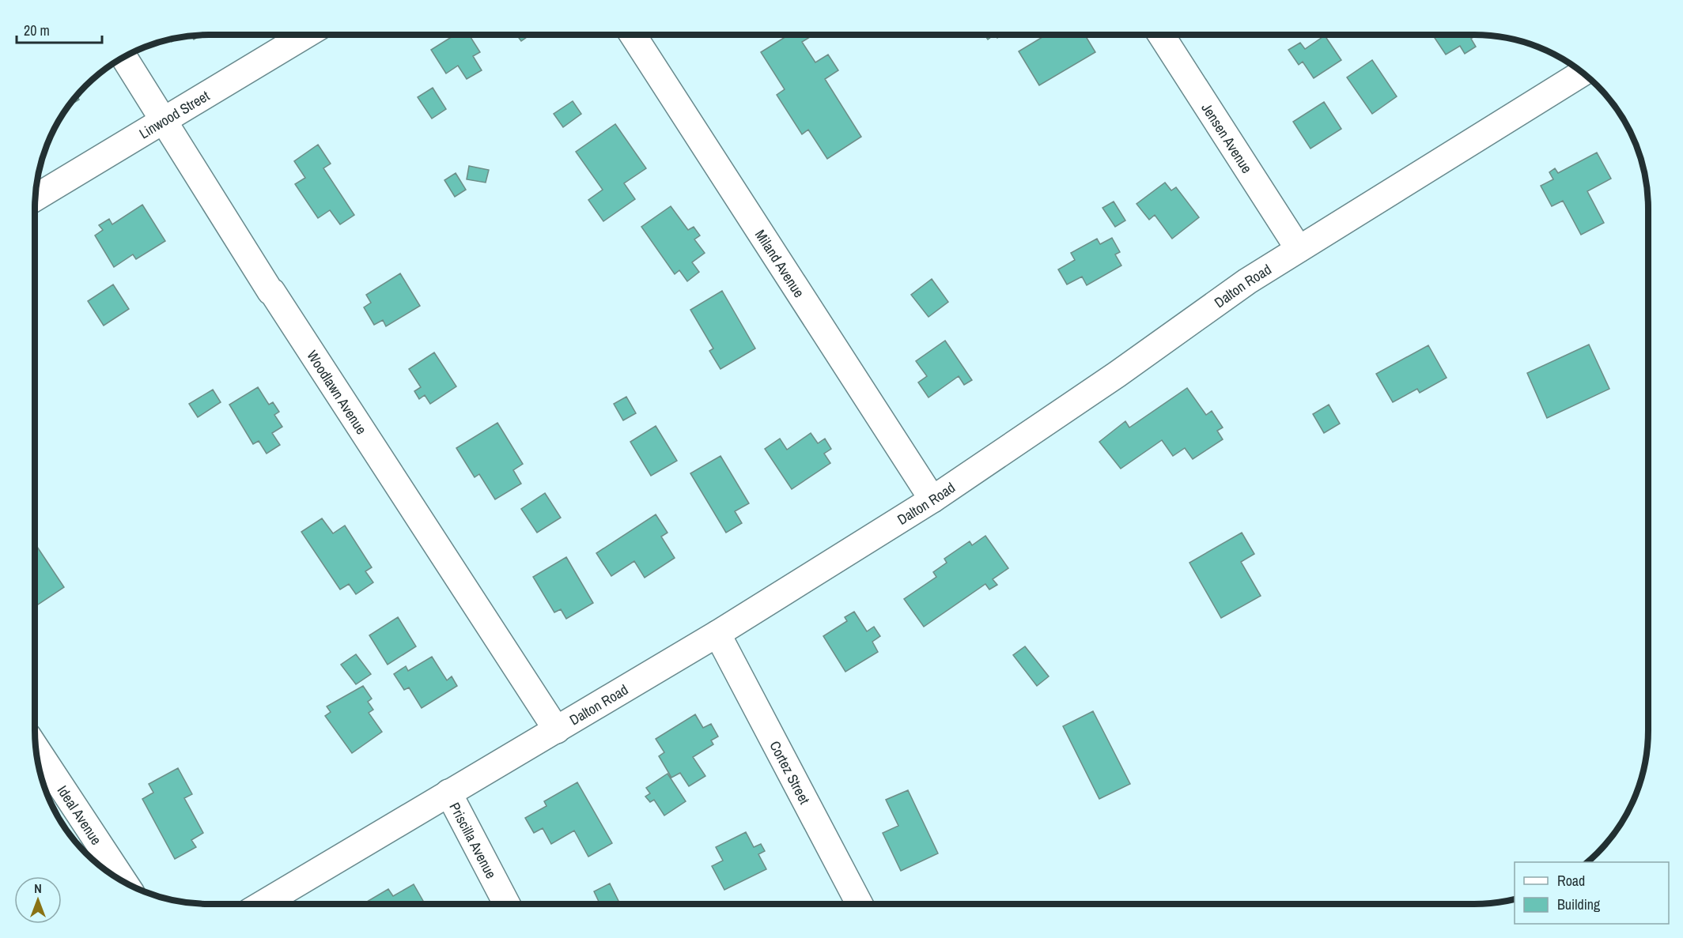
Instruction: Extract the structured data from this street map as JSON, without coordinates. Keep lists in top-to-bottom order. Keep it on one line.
{"streets":{"street":["Linwood Street","Jensen Avenue","Miland Avenue","Dalton Road","Woodlawn Avenue","Cortez Street","Ideal Avenue","Priscilla Avenue"]},"crossings":[["Linwood Street","Woodlawn Avenue"],["Jensen Avenue","Dalton Road"],["Miland Avenue","Dalton Road"],["Dalton Road","Woodlawn Avenue"],["Dalton Road","Cortez Street"],["Dalton Road","Priscilla Avenue"]],"legend":["Road","Building"],"scale_bar":"20 m","north":"top"}
